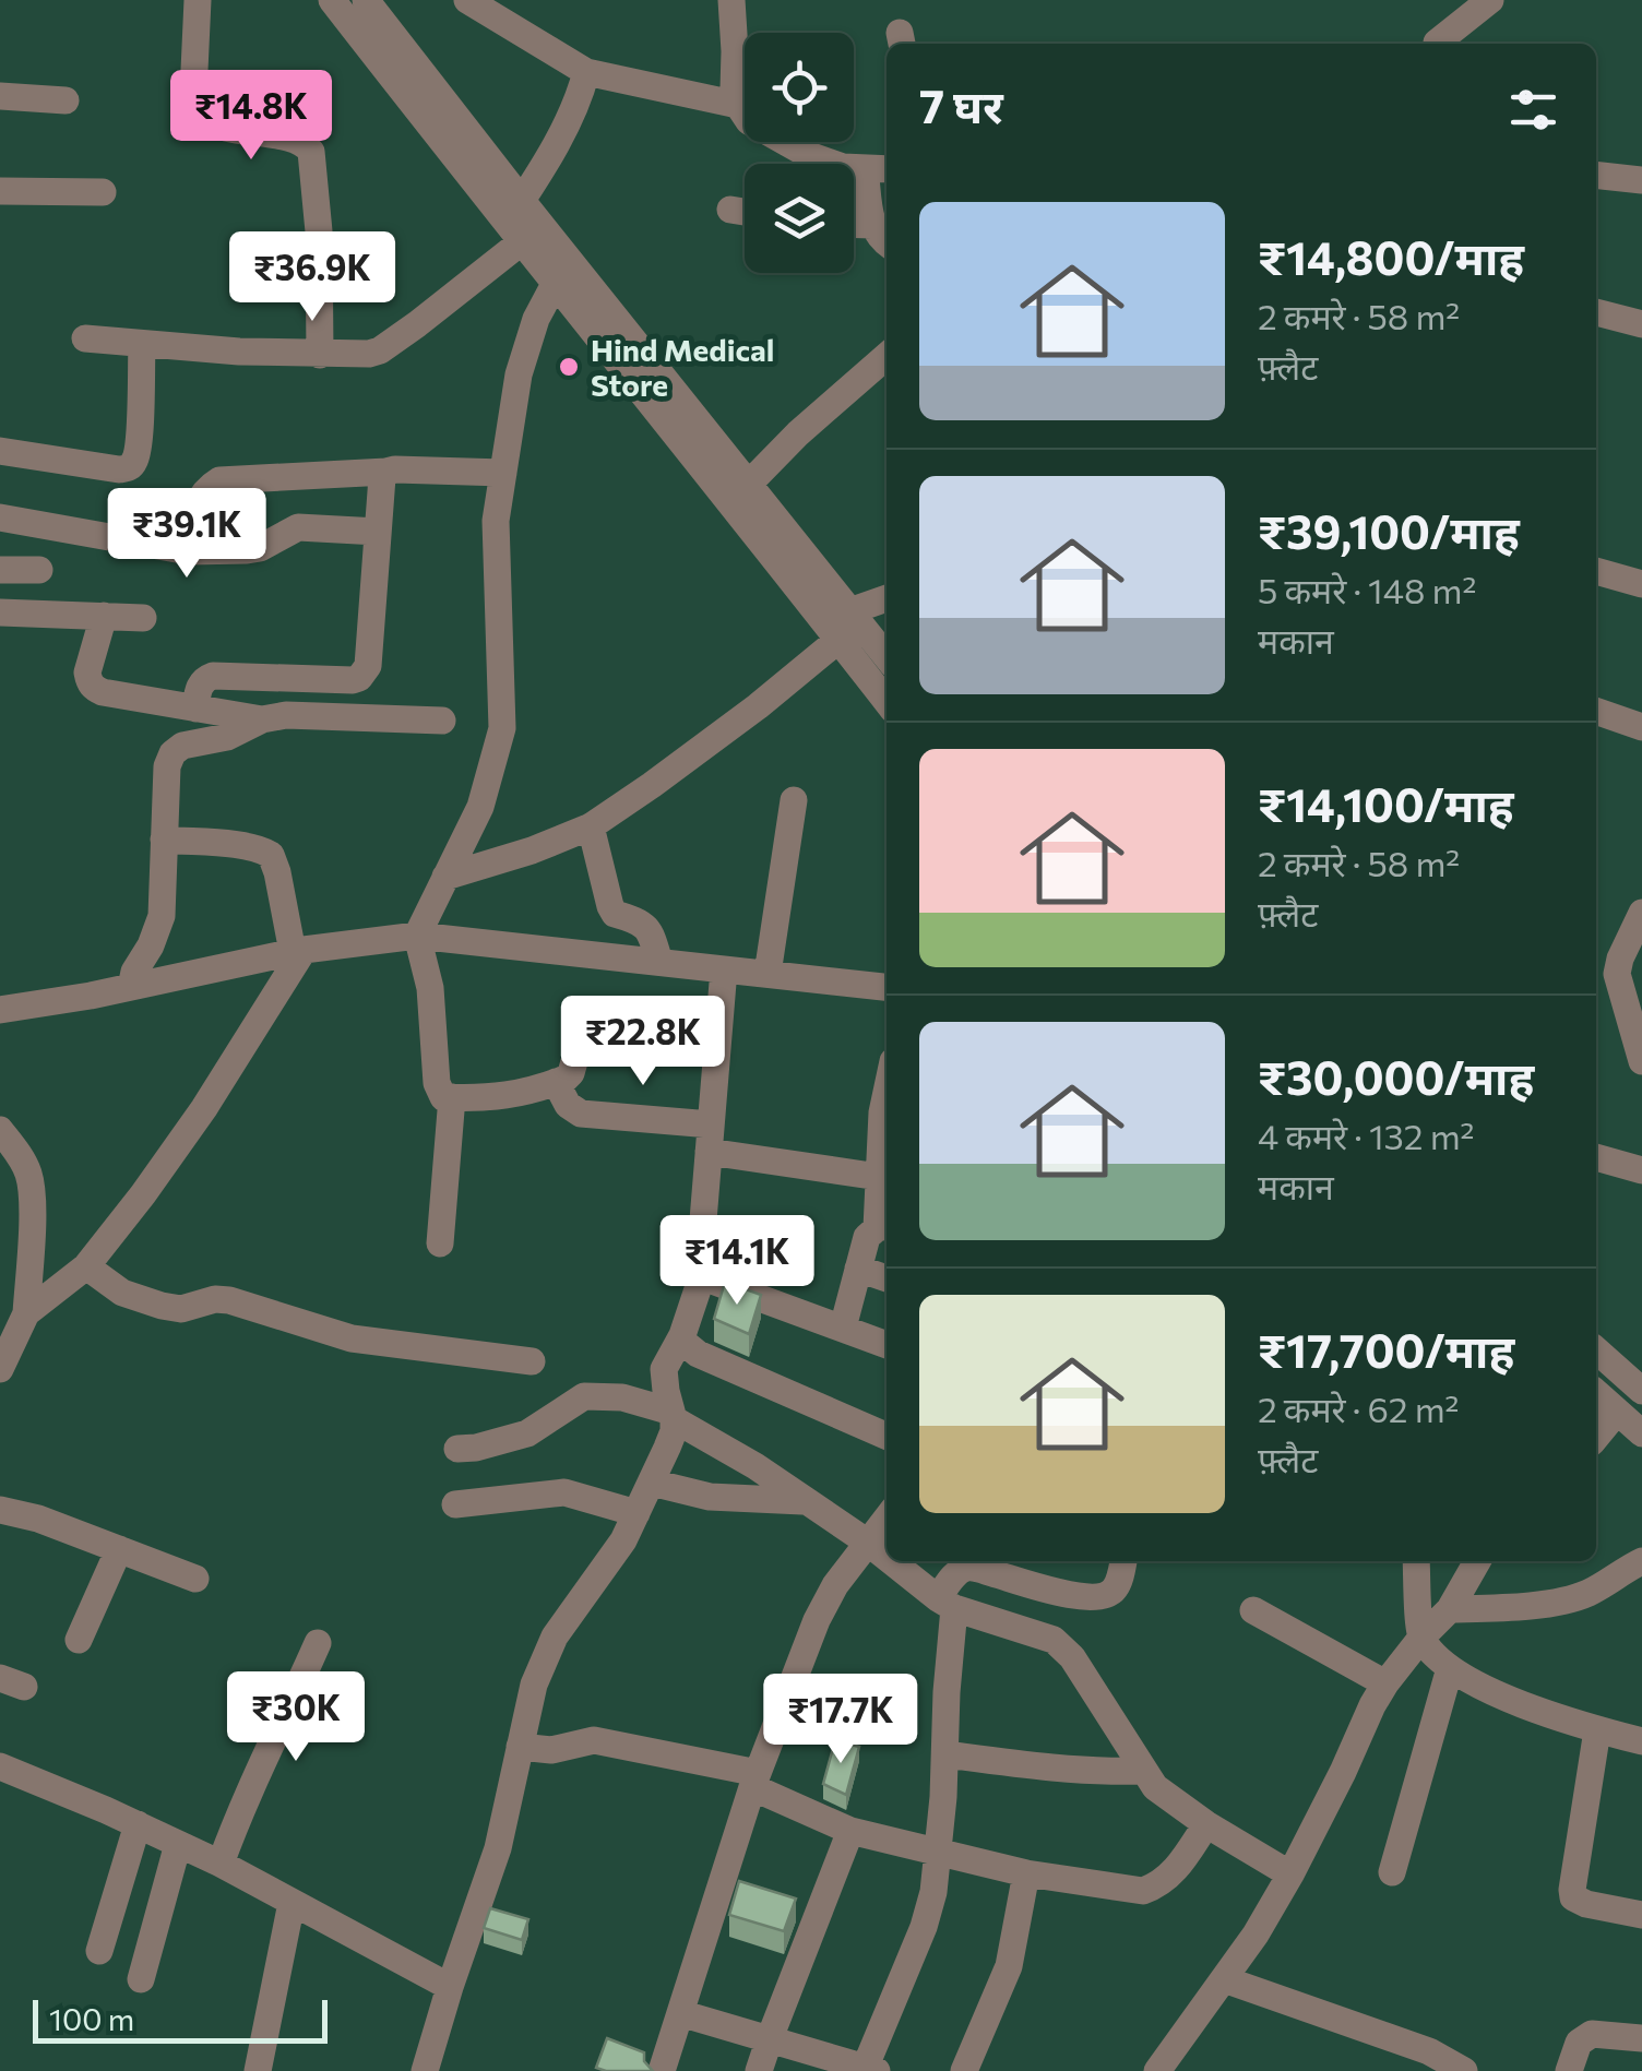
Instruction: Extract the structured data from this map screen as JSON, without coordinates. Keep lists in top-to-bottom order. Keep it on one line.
{"places":["Hind Medical Store"],"scale_bar":"100 m","page":{"heading":"7 घर","price":["₹14.8K","₹36.9K","₹39.1K","₹22.8K","₹14.1K","₹30K","₹17.7K"],"list":[{"name":"₹14,800/माह","note":"2 कमरे · 58 m² · फ़्लैट"},{"name":"₹39,100/माह","note":"5 कमरे · 148 m² · मकान"},{"name":"₹14,100/माह","note":"2 कमरे · 58 m² · फ़्लैट"},{"name":"₹30,000/माह","note":"4 कमरे · 132 m² · मकान"},{"name":"₹17,700/माह","note":"2 कमरे · 62 m² · फ़्लैट"}],"scale":"100 m"}}
